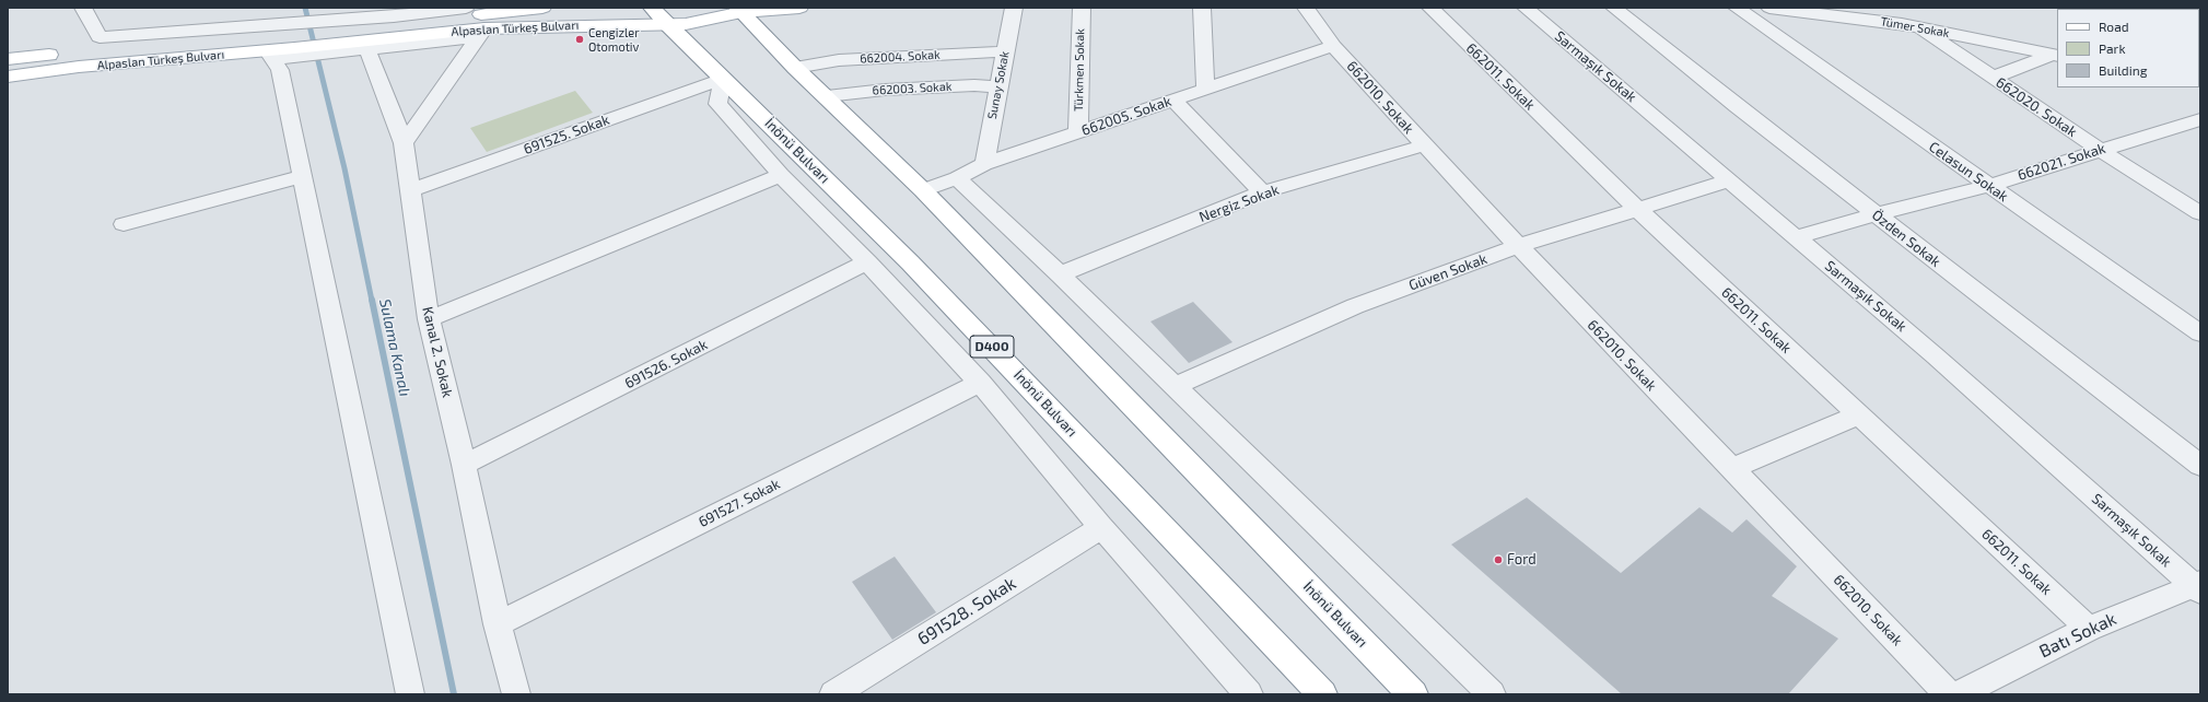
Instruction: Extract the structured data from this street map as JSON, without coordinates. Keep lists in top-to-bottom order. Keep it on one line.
{"streets":{"main road":["Alpaslan Türkeş Bulvarı","İnönü Bulvarı","D400"],"street":["Tümer Sokak","662004. Sokak","Sarmaşık Sokak","Türkmen Sokak","662011. Sokak","Sunay Sokak","662003. Sokak","662010. Sokak","662020. Sokak","662005. Sokak","691525. Sokak","662021. Sokak","Celasun Sokak","Nergiz Sokak","Özden Sokak","Güven Sokak","Kanal 2. Sokak","691526. Sokak","691527. Sokak","691528. Sokak","Batı Sokak"]},"crossings":[["Tümer Sokak","662020. Sokak"],["Alpaslan Türkeş Bulvarı","İnönü Bulvarı"],["662004. Sokak","Sunay Sokak"],["662004. Sokak","İnönü Bulvarı"],["Sarmaşık Sokak","662021. Sokak"],["Sarmaşık Sokak","Güven Sokak"],["Sarmaşık Sokak","Batı Sokak"],["Türkmen Sokak","662005. Sokak"],["662011. Sokak","Güven Sokak"],["662011. Sokak","Batı Sokak"],["Sunay Sokak","662003. Sokak"],["Sunay Sokak","662005. Sokak"],["662003. Sokak","İnönü Bulvarı"],["662010. Sokak","662005. Sokak"],["662010. Sokak","Nergiz Sokak"],["662010. Sokak","Güven Sokak"],["662020. Sokak","662021. Sokak"],["662005. Sokak","İnönü Bulvarı"],["691525. Sokak","İnönü Bulvarı"],["691525. Sokak","Kanal 2. Sokak"],["662021. Sokak","Celasun Sokak"],["662021. Sokak","Özden Sokak"],["Kanal 2. Sokak","691526. Sokak"],["Kanal 2. Sokak","691527. Sokak"]],"water":["Sulama Kanalı"],"places":["Cengizler Otomotiv","Ford"],"legend":["Road","Park","Building"]}
